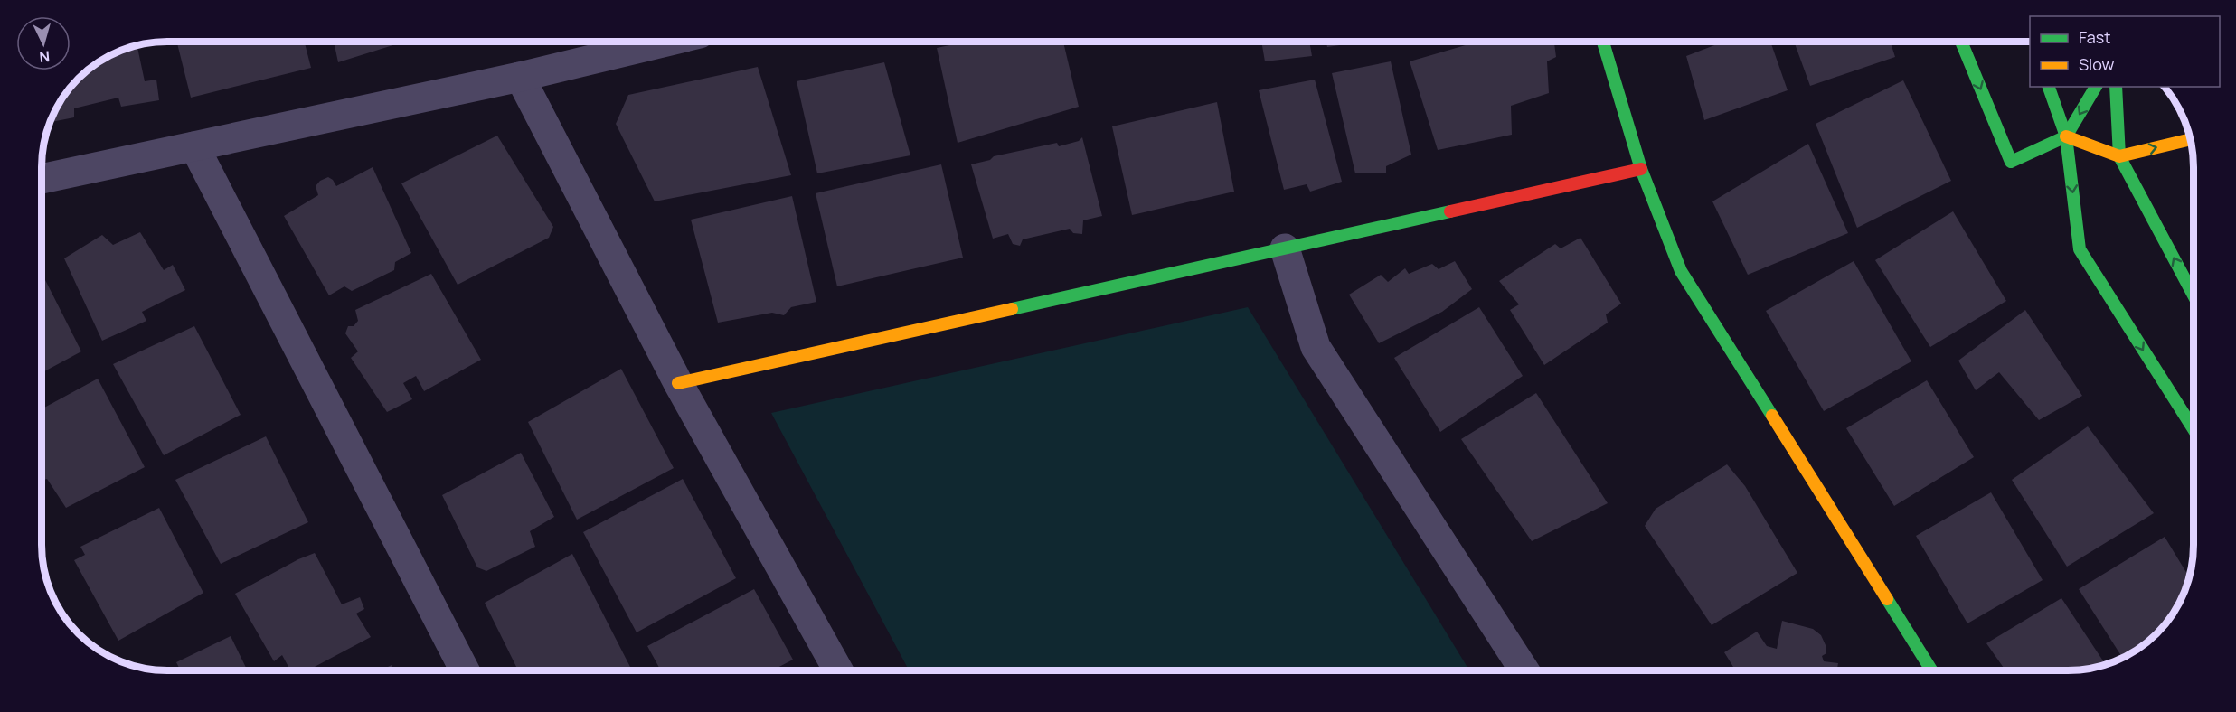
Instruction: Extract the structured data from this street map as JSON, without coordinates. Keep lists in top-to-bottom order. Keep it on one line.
{"legend":["Fast","Slow"],"north":"bottom"}
